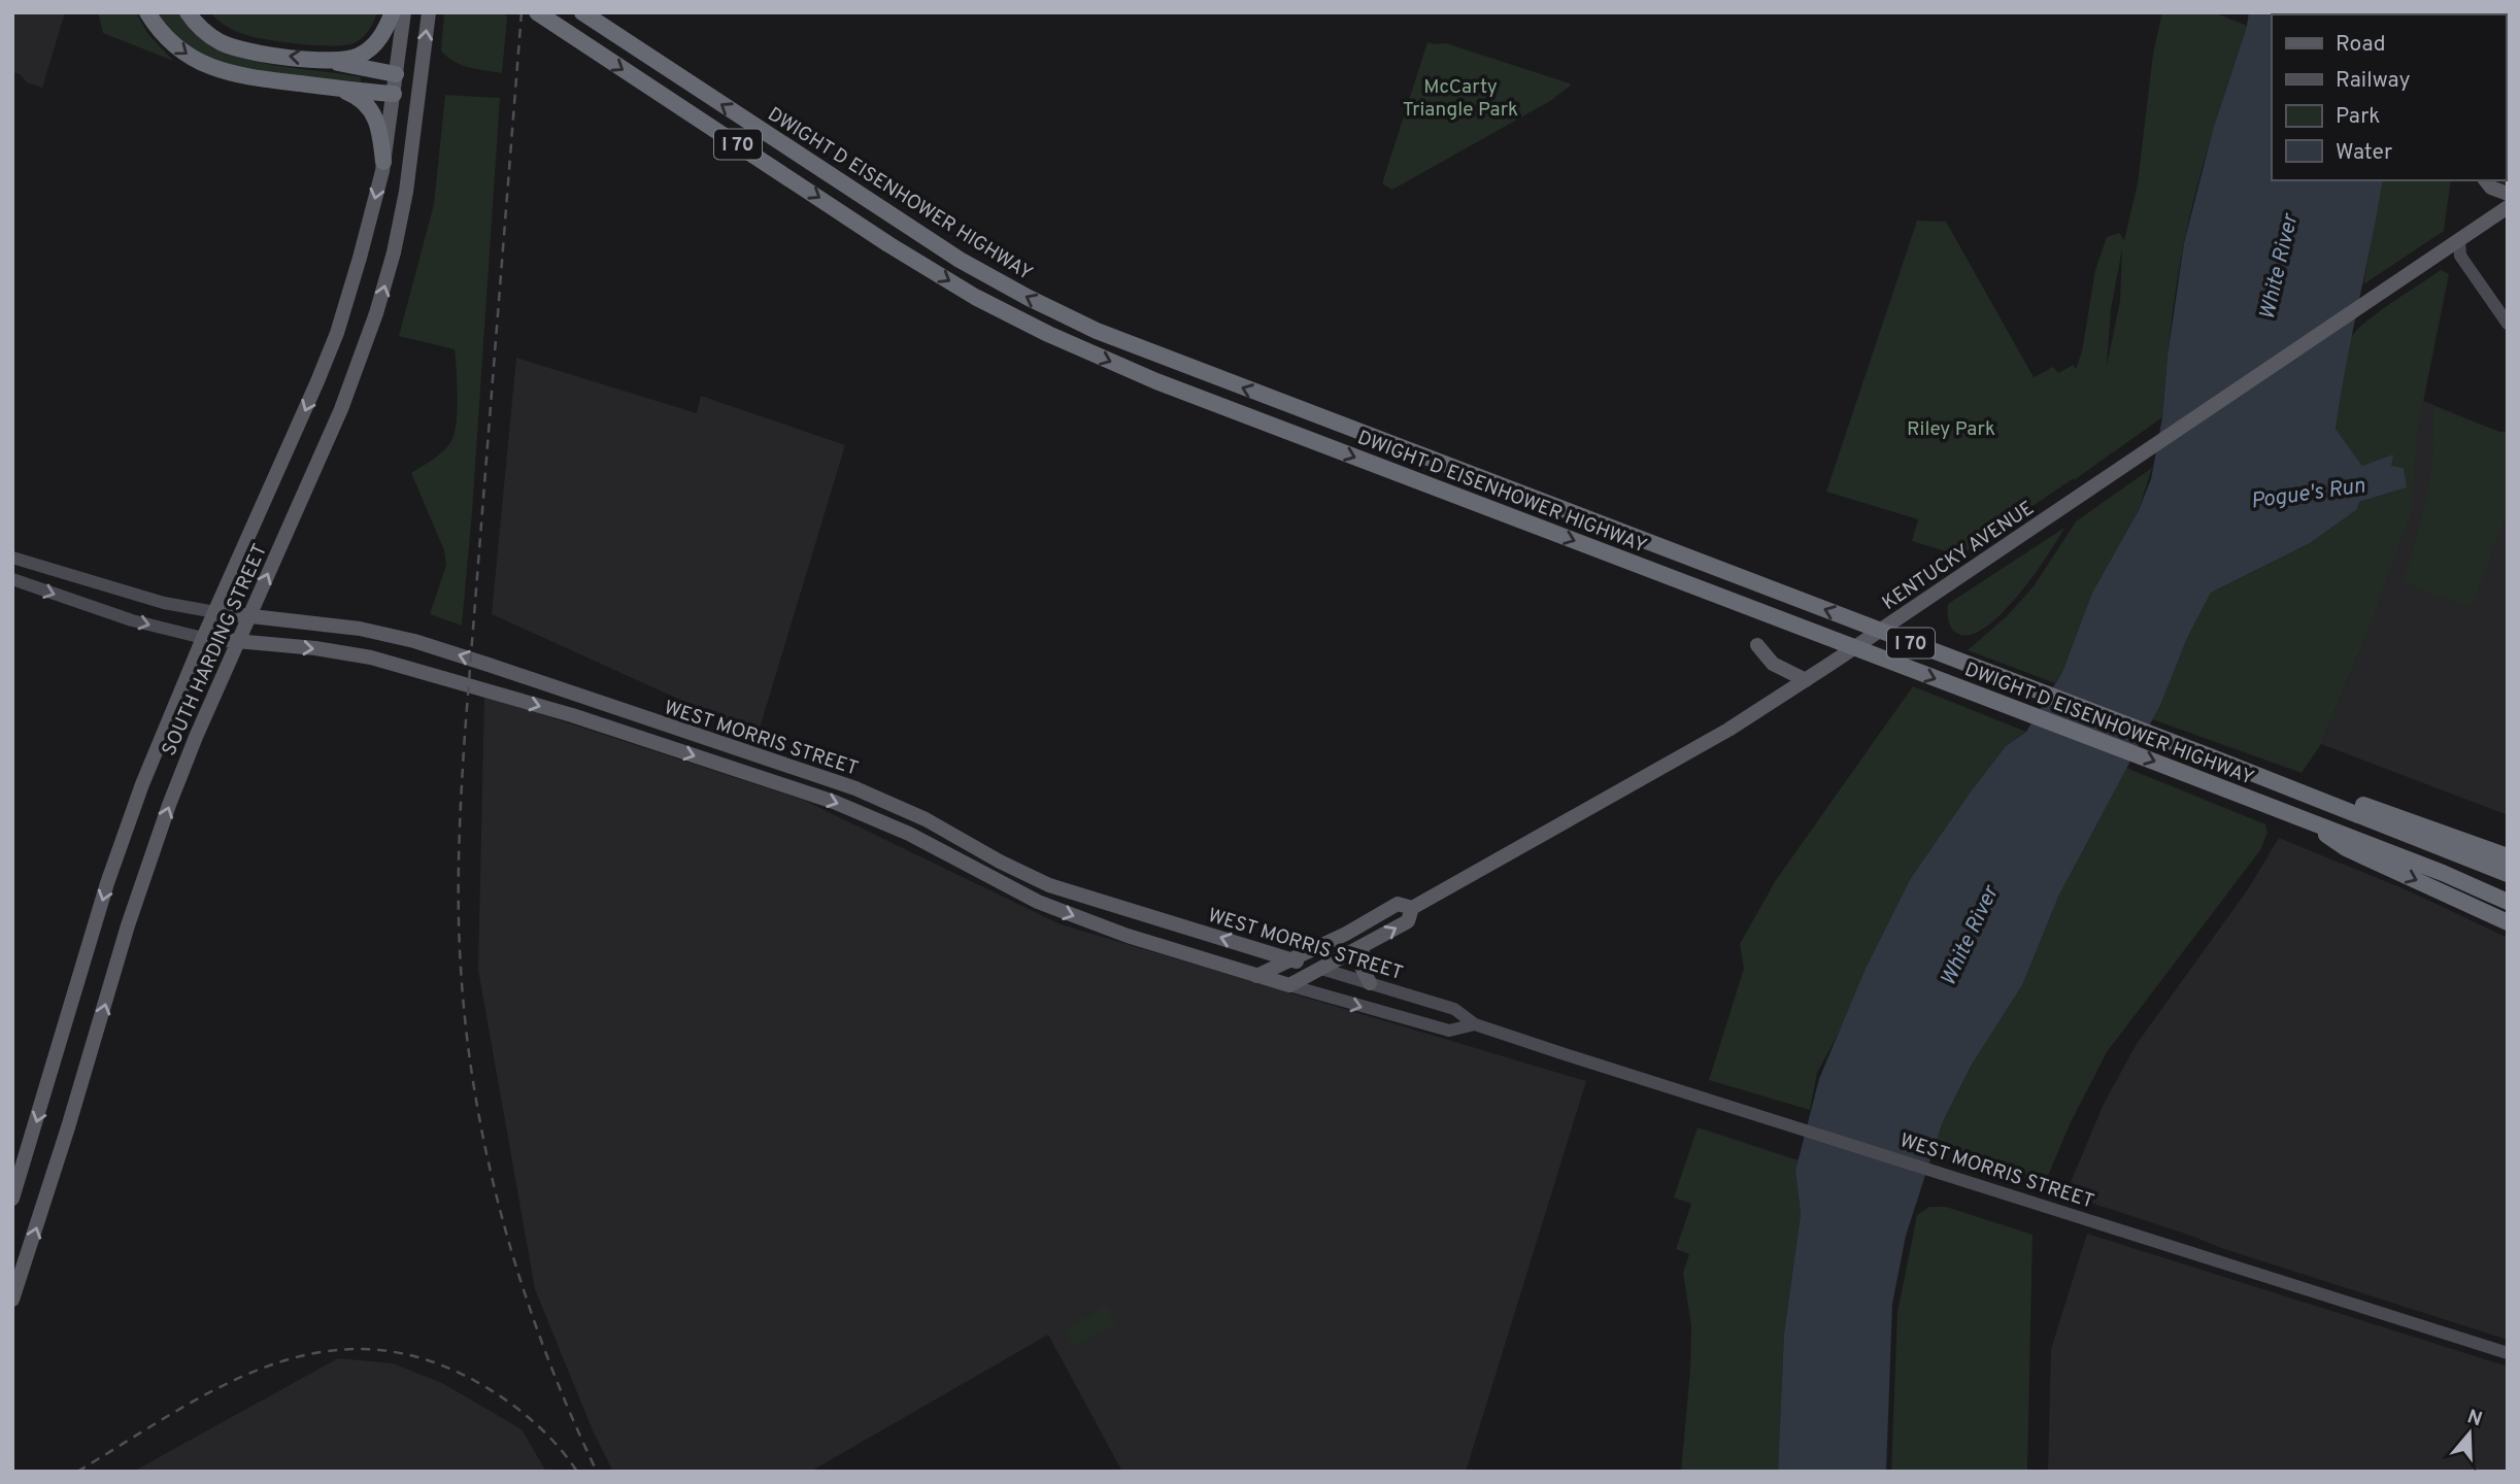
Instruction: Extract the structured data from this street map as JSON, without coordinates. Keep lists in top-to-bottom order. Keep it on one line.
{"streets":{"highway":["I 70","DWIGHT D EISENHOWER HIGHWAY"],"main road":["KENTUCKY AVENUE","SOUTH HARDING STREET","WEST MORRIS STREET"]},"crossings":[["KENTUCKY AVENUE","WEST MORRIS STREET"],["SOUTH HARDING STREET","WEST MORRIS STREET"]],"water":["White River","Pogue's Run"],"parks":["McCarty Triangle Park","Riley Park"],"legend":["Road","Railway","Park","Water"],"north":"top"}
